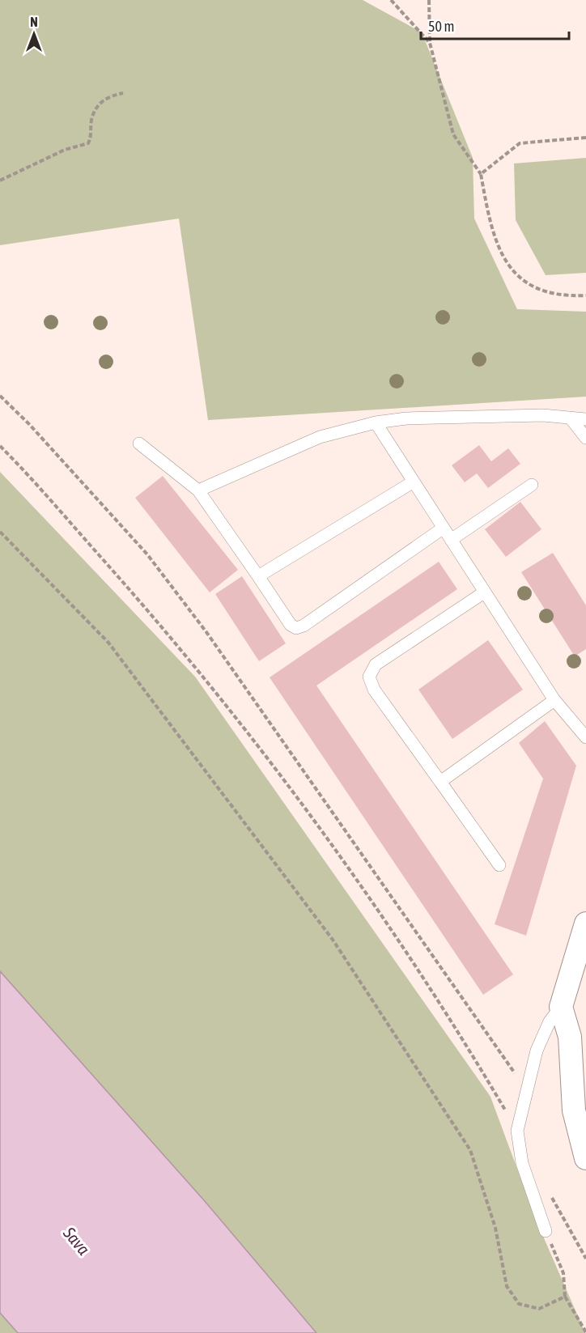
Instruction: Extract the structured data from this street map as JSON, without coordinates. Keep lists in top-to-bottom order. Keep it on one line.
{"water":["Sava"],"scale_bar":"50 m","north":"top"}
